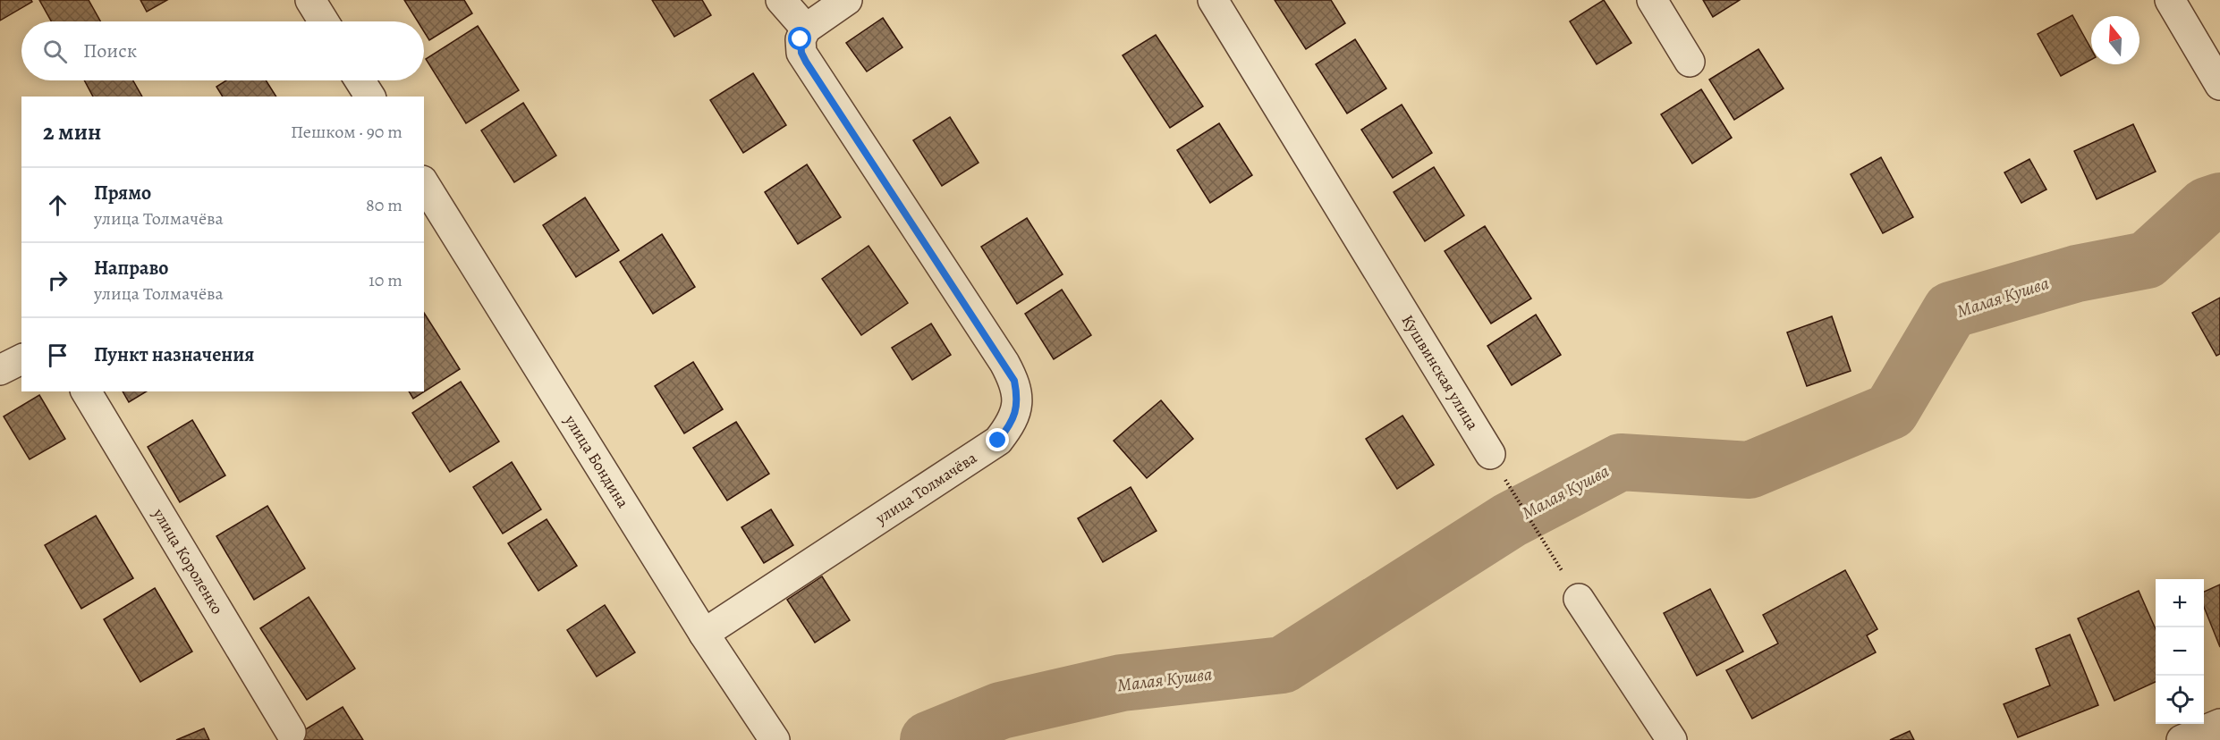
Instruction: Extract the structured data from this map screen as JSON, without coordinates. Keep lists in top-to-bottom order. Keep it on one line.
{"streets":{"street":["Кушвинская улица","улица Бондина","улица Толмачёва","улица Короленко"]},"crossings":[["улица Бондина","улица Толмачёва"]],"water":["Малая Кушва"],"north":"top","page":{"search":"Поиск","heading":["2 мин","Пешком · 90 m"],"list":[["Прямо","улица Толмачёва","80 m"],["Направо","улица Толмачёва","10 m"],"Пункт назначения"],"map_buttons":["+","−"]}}
